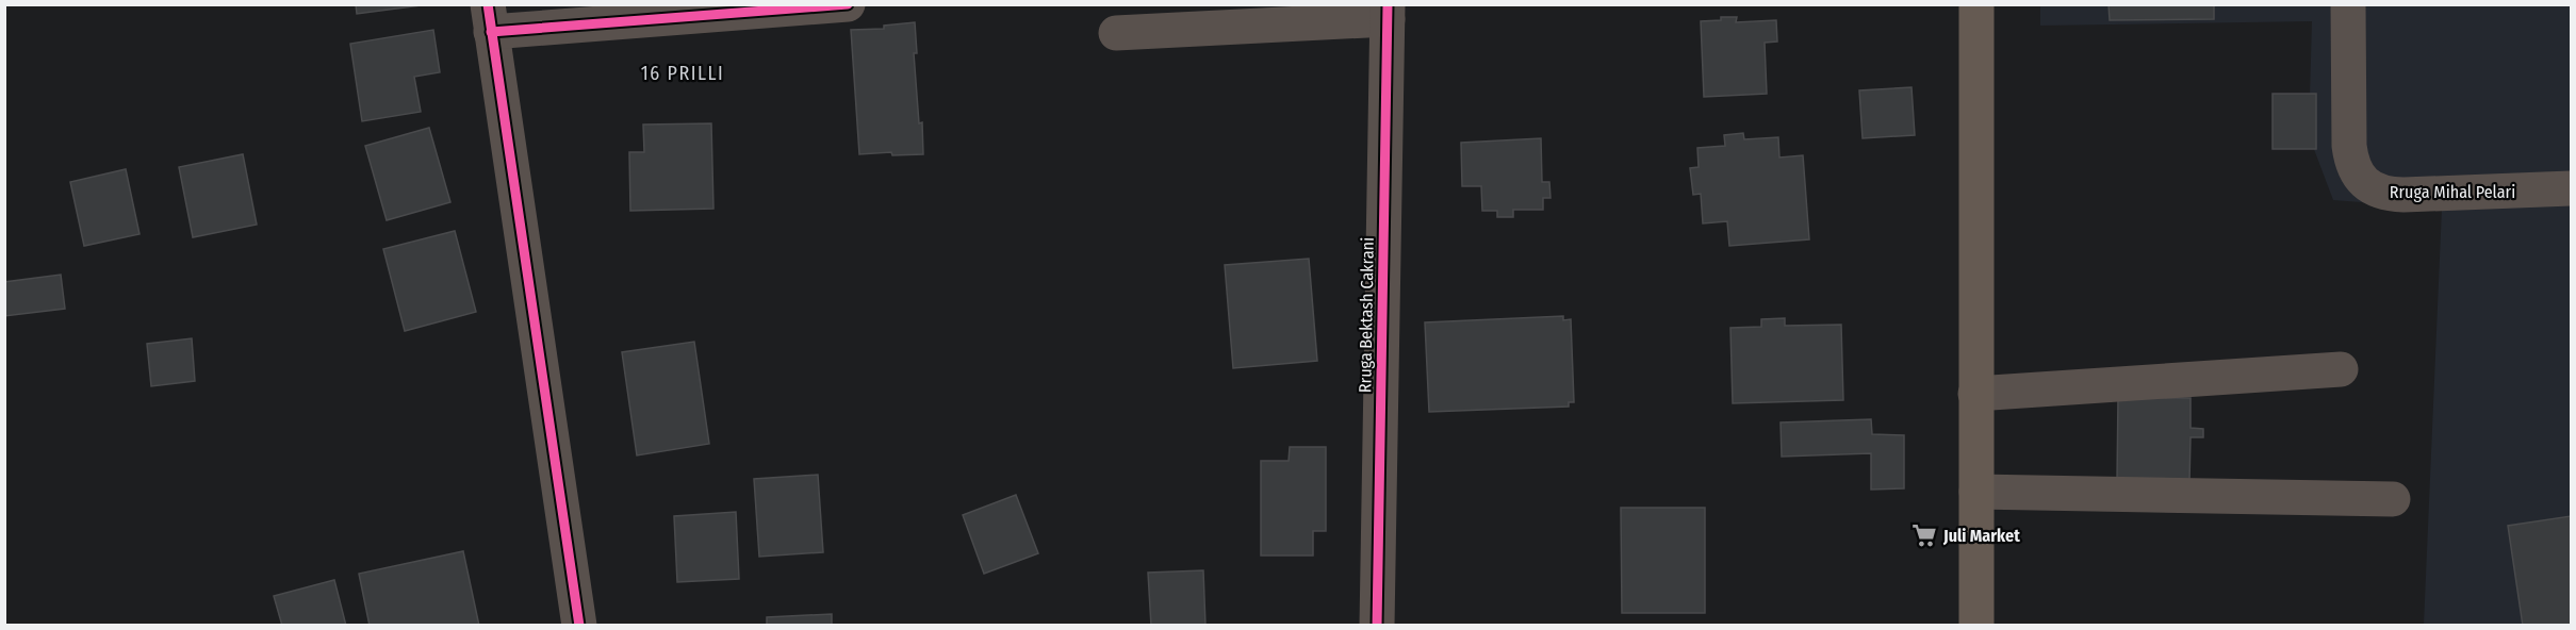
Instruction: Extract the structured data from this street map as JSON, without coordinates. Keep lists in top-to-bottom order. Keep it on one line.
{"streets":{"street":["Rruga Mihal Pelari","Rruga Bektash Cakrani"]},"districts":["16 PRILLI"],"places":{"supermarket":["Juli Market"]}}
